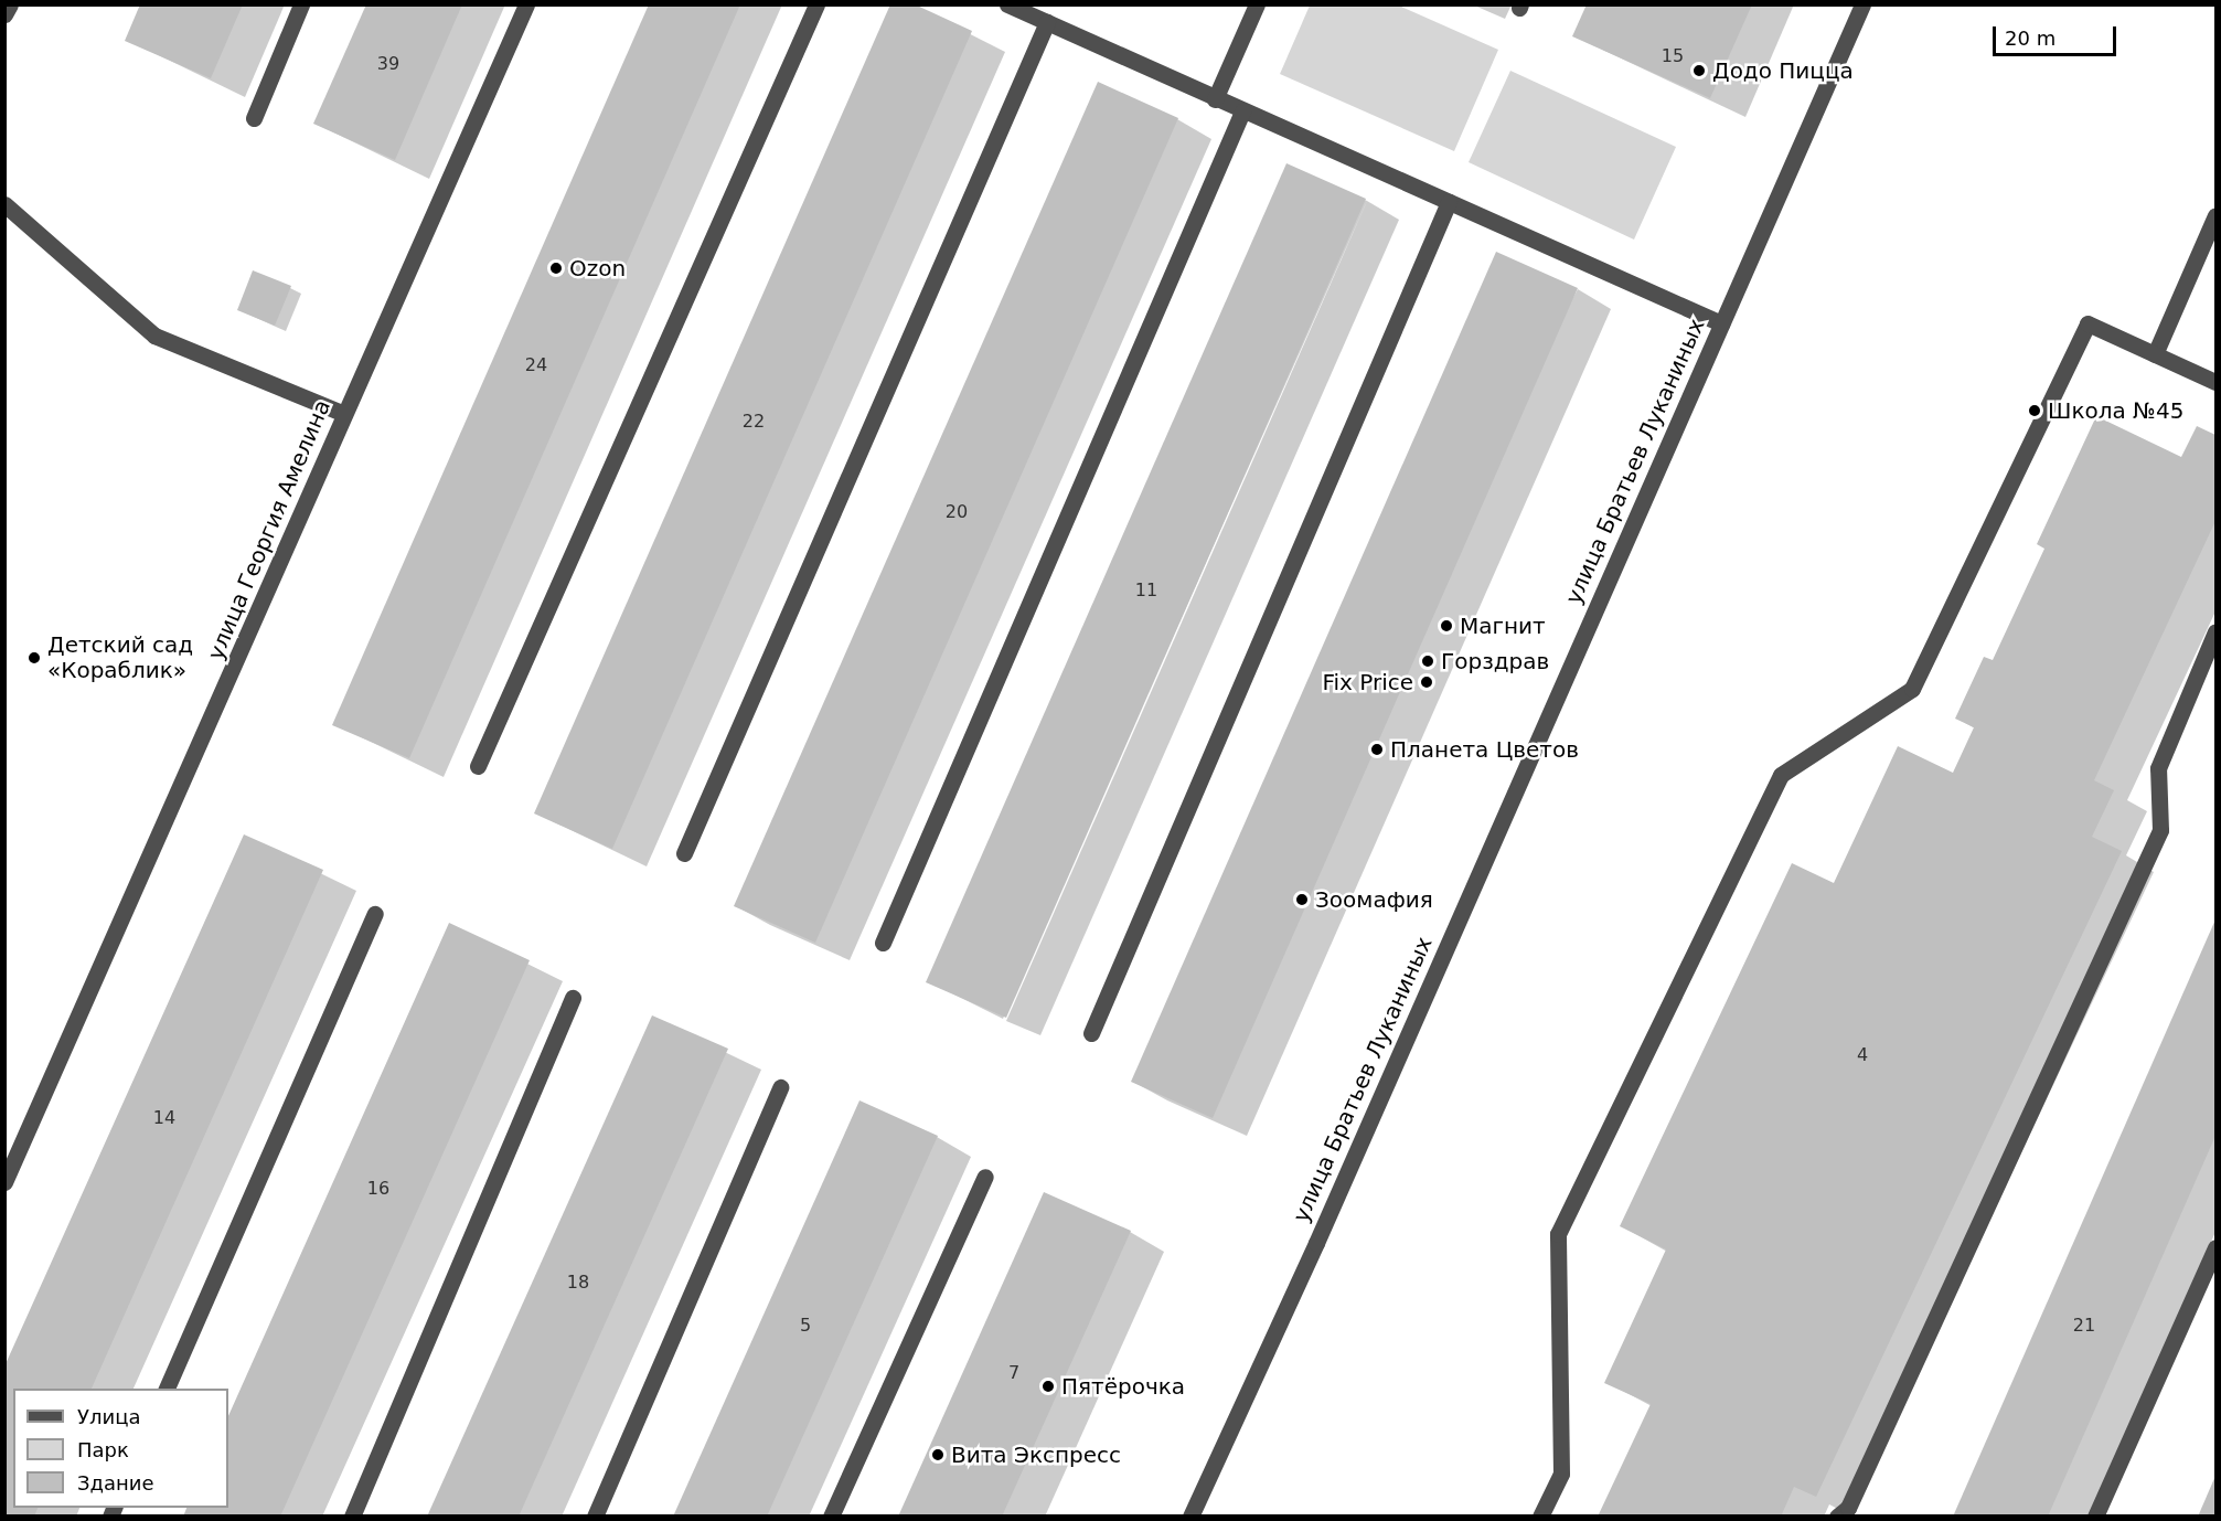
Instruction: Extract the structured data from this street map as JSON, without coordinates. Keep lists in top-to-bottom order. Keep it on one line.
{"streets":{"street":["улица Братьев Луканиных","улица Георгия Амелина"]},"places":["Додо Пицца","Ozon","Школа №45","Магнит","Детский сад «Кораблик»","Горздрав","Fix Price","Планета Цветов","Зоомафия","Пятёрочка","Вита Экспресс"],"house_numbers":["15","39","24","22","20","11","4","14","16","18","5","21","7"],"legend":["Улица","Парк","Здание"],"scale_bar":"20 m"}
